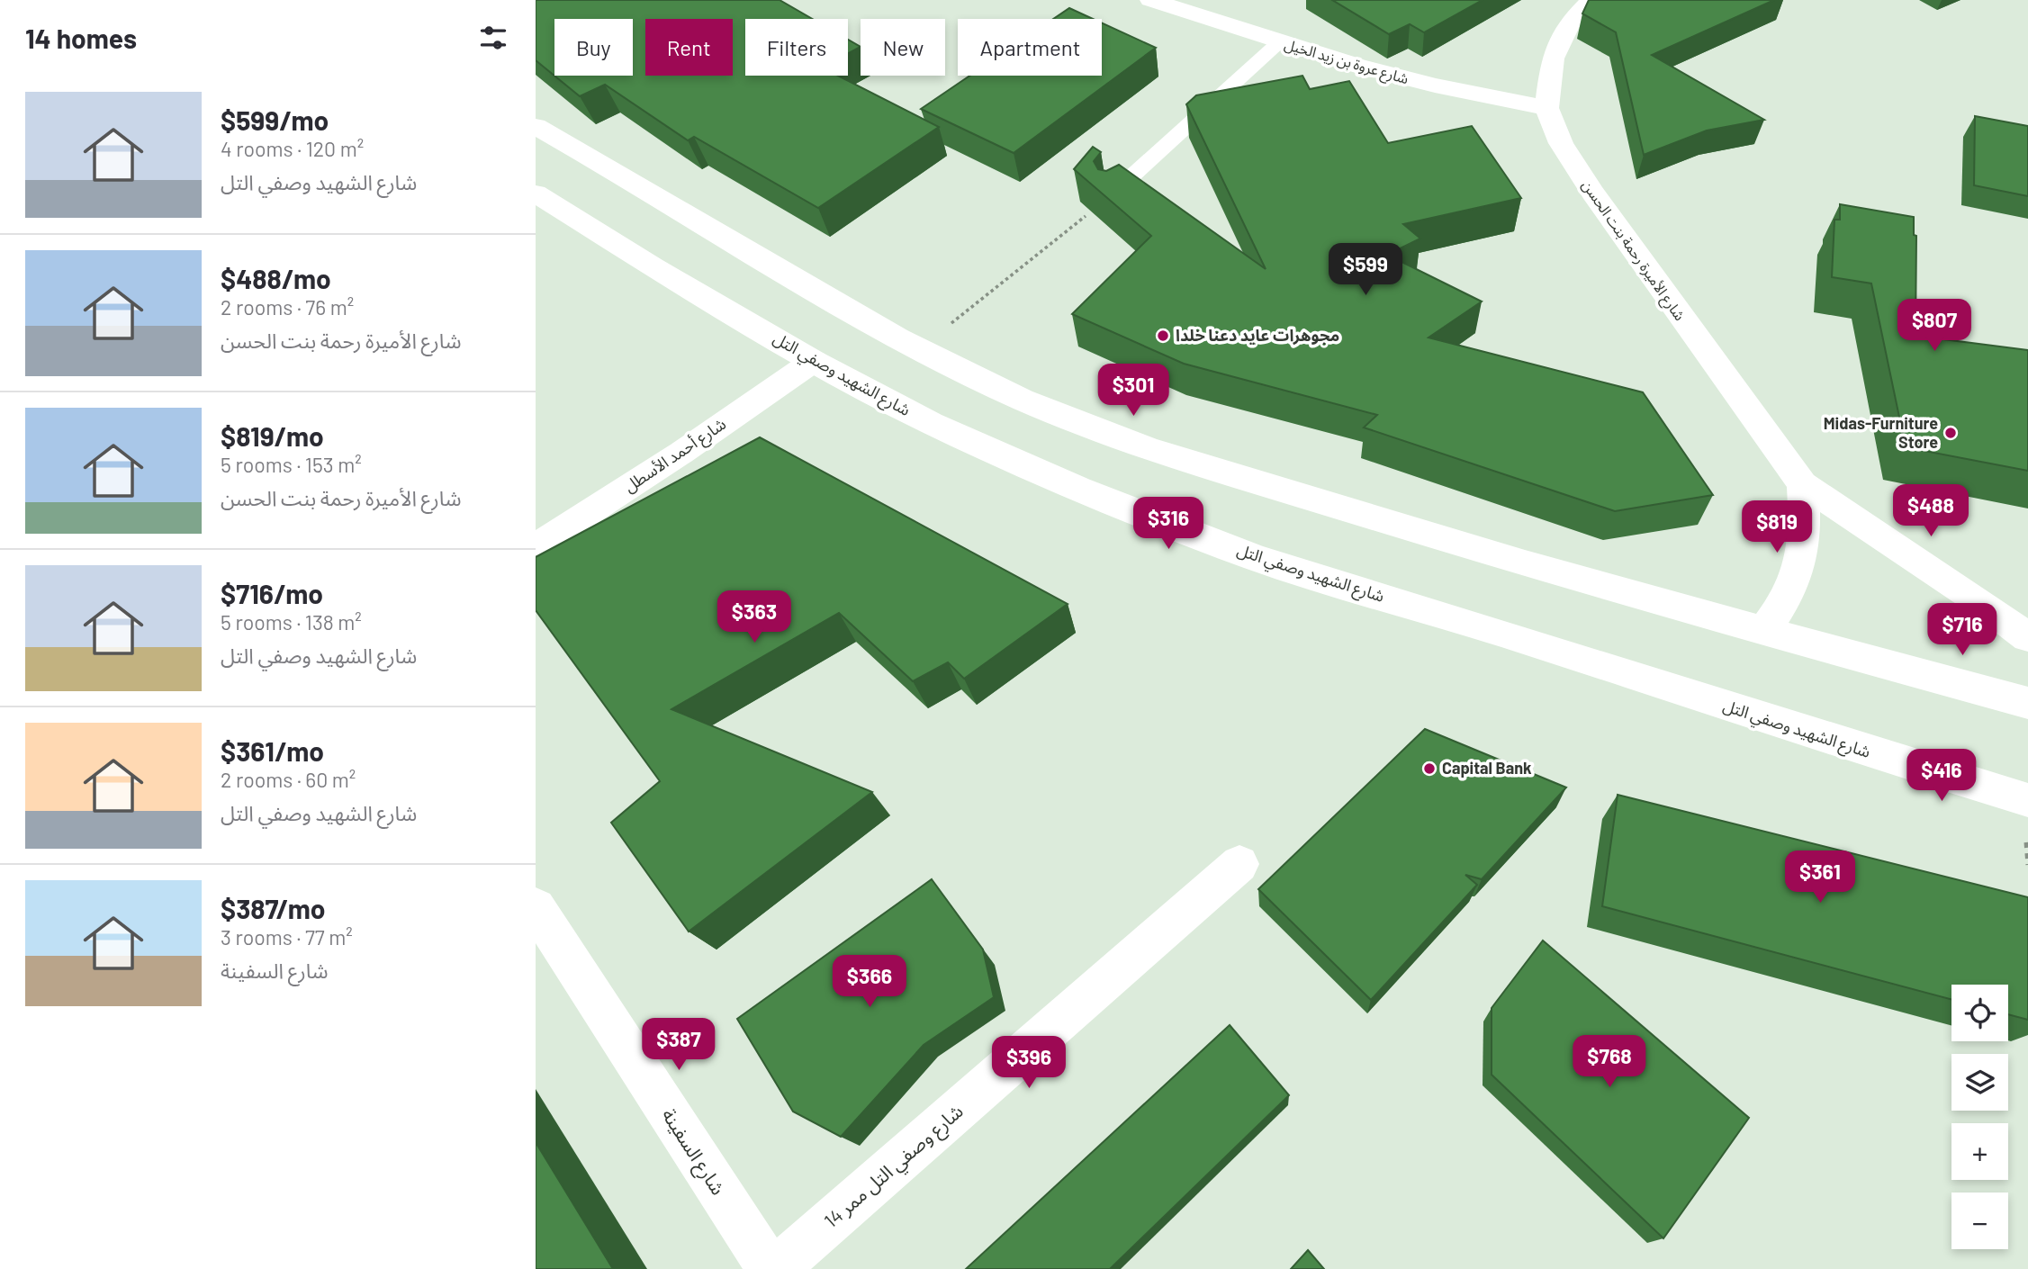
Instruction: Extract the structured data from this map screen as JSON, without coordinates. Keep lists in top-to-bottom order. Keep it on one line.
{"streets":{"main road":["شارع عروة بن زيد الخيل","شارع الأميرة رحمة بنت الحسن","شارع الشهيد وصفي التل","شارع أحمد الأسطل","شارع السفينة","شارع وصفي التل ممر 14"]},"crossings":[["شارع عروة بن زيد الخيل","شارع الأميرة رحمة بنت الحسن"],["شارع الشهيد وصفي التل","شارع أحمد الأسطل"]],"places":["مجوهرات عايد دعنا خلدا","Midas-Furniture Store","Capital Bank"],"page":{"heading":"14 homes","chip":["Buy","Rent","Filters","New","Apartment"],"list":[{"name":"$599/mo","note":"4 rooms · 120 m² · شارع الشهيد وصفي التل"},{"name":"$488/mo","note":"2 rooms · 76 m² · شارع الأميرة رحمة بنت الحسن"},{"name":"$819/mo","note":"5 rooms · 153 m² · شارع الأميرة رحمة بنت الحسن"},{"name":"$716/mo","note":"5 rooms · 138 m² · شارع الشهيد وصفي التل"},{"name":"$361/mo","note":"2 rooms · 60 m² · شارع الشهيد وصفي التل"},{"name":"$387/mo","note":"3 rooms · 77 m² · شارع السفينة"}],"price":["$599","$807","$301","$488","$316","$819","$363","$716","$416","$361","$366","$387","$768","$396"],"map_buttons":["+","−"]}}
